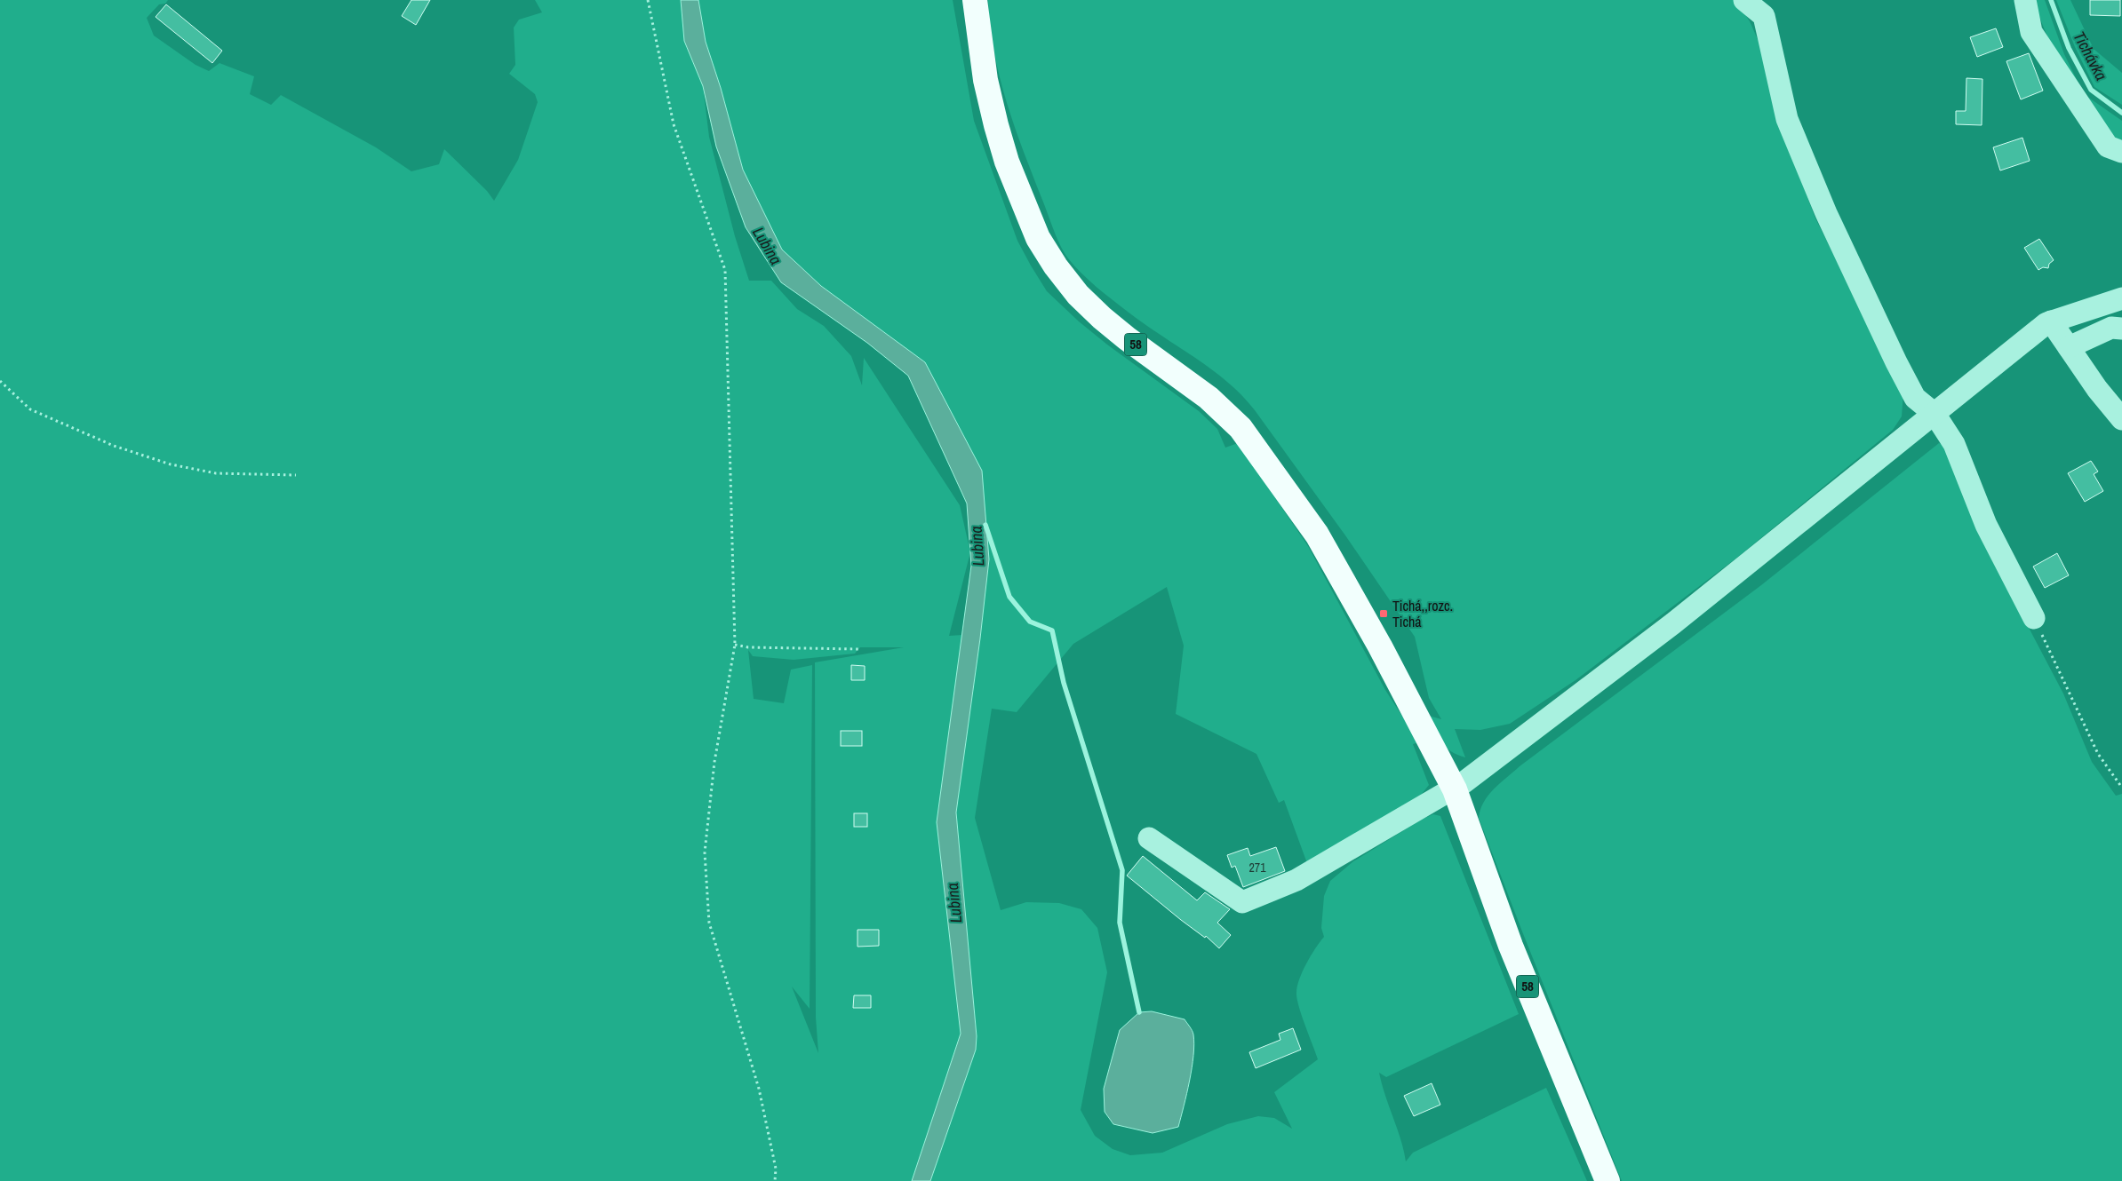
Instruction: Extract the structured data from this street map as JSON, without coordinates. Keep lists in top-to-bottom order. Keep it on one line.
{"streets":{"main road":["58"]},"water":["Tichávka","Lubina"],"places":{"transit":["Tichá,,rozc. Tichá"]},"house_numbers":["271"]}
